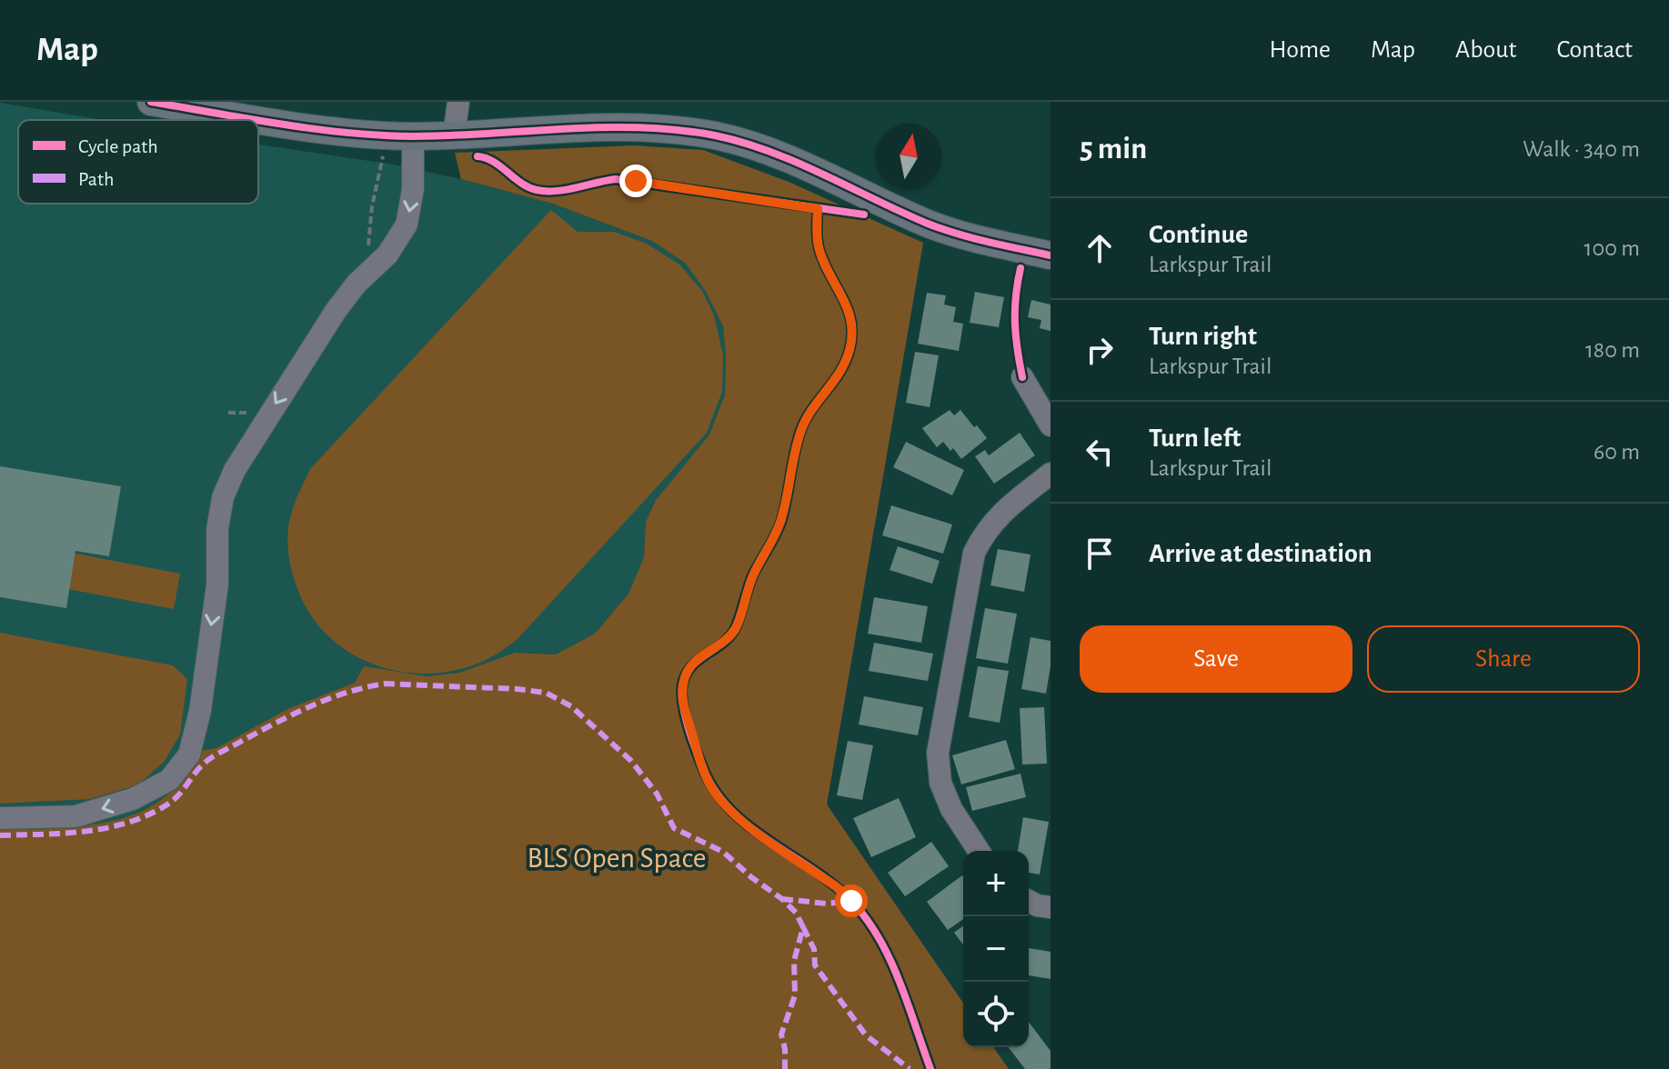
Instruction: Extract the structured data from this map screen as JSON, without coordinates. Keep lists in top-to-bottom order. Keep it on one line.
{"parks":["BLS Open Space"],"legend":["Cycle path","Path"],"north":"top","page":{"header":"Map","nav":["Home","Map","About","Contact"],"heading":["5 min","Walk · 340 m"],"list":[["Continue","Larkspur Trail","100 m"],["Turn right","Larkspur Trail","180 m"],["Turn left","Larkspur Trail","60 m"],"Arrive at destination"],"buttons":["Save","Share"],"map_buttons":["+","−"]}}
